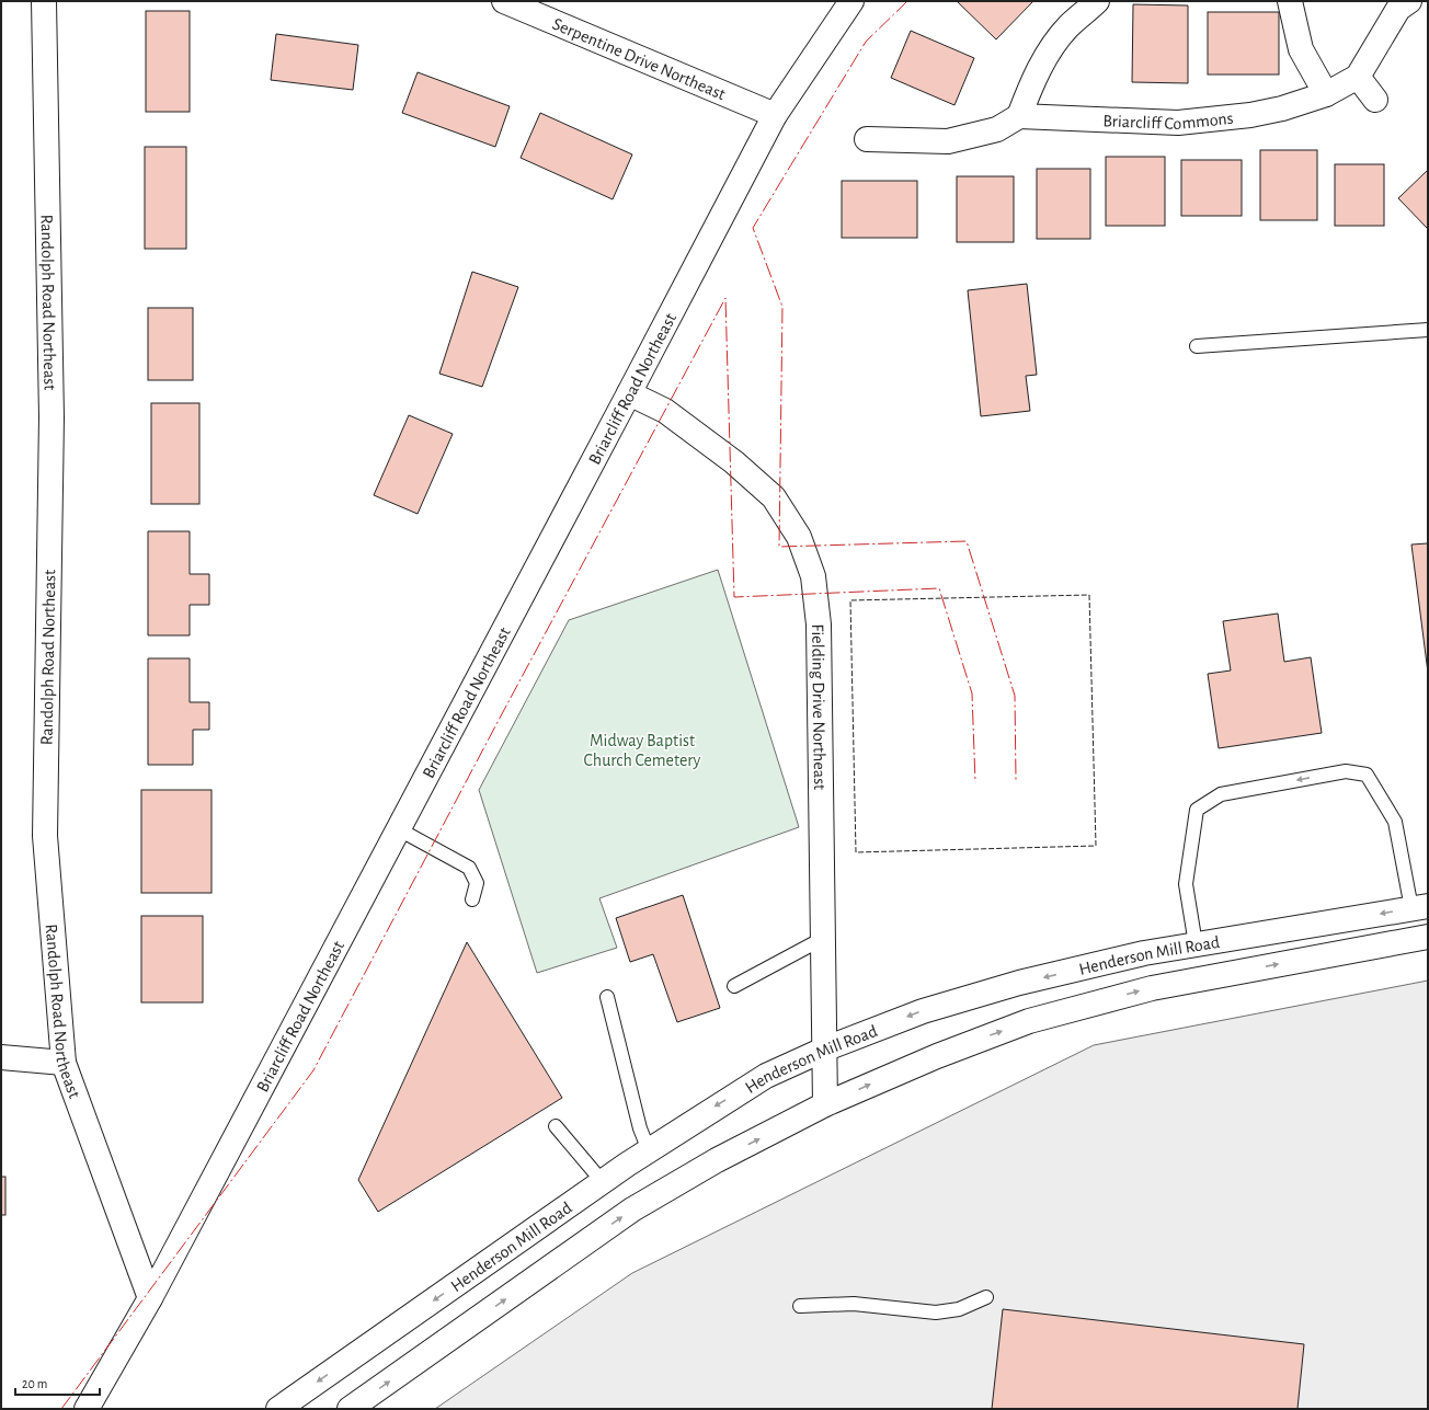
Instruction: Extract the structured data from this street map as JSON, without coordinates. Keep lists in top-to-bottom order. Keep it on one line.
{"streets":{"street":["Serpentine Drive Northeast","Briarcliff Commons","Randolph Road Northeast","Briarcliff Road Northeast","Fielding Drive Northeast","Henderson Mill Road"]},"crossings":[["Serpentine Drive Northeast","Briarcliff Road Northeast"],["Randolph Road Northeast","Briarcliff Road Northeast"],["Briarcliff Road Northeast","Fielding Drive Northeast"],["Fielding Drive Northeast","Henderson Mill Road"]],"parks":["Midway Baptist Church Cemetery"],"scale_bar":"20 m"}
